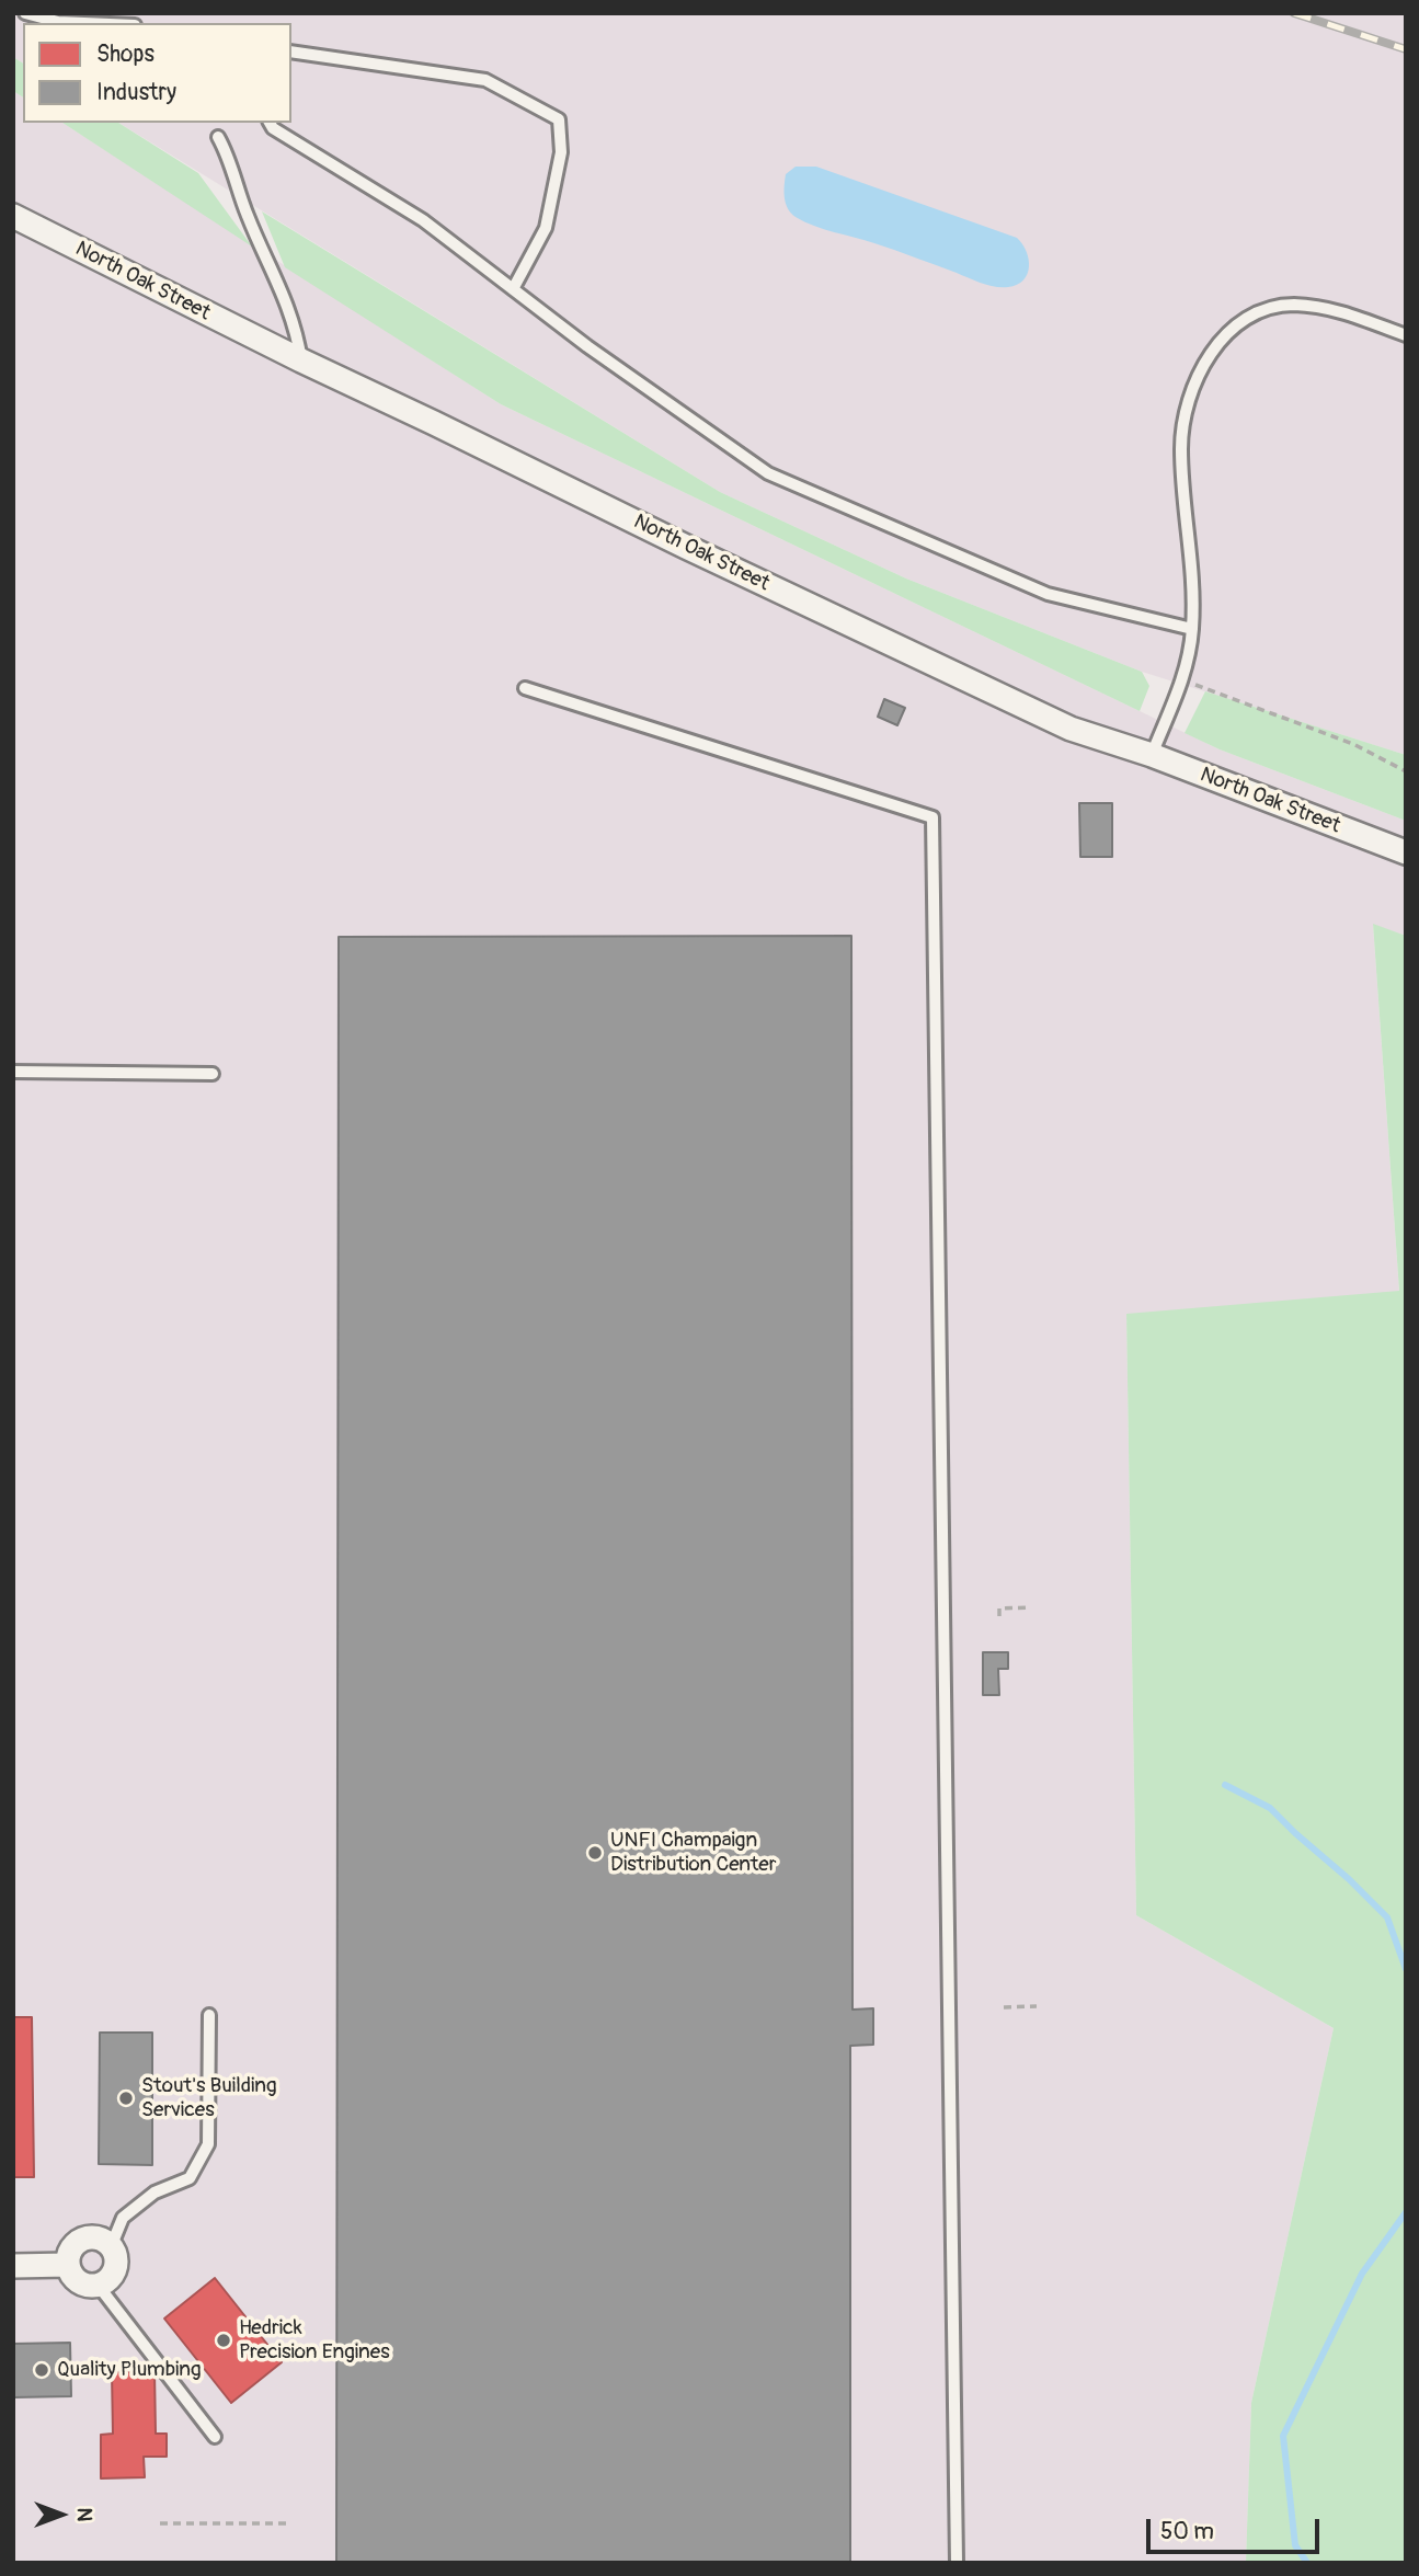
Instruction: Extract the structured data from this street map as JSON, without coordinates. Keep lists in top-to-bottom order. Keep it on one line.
{"streets":{"street":["North Oak Street"]},"places":["UNFI Champaign Distribution Center","Stout's Building Services","Hedrick Precision Engines","Quality Plumbing"],"legend":["Shops","Industry"],"scale_bar":"50 m","north":"right"}
